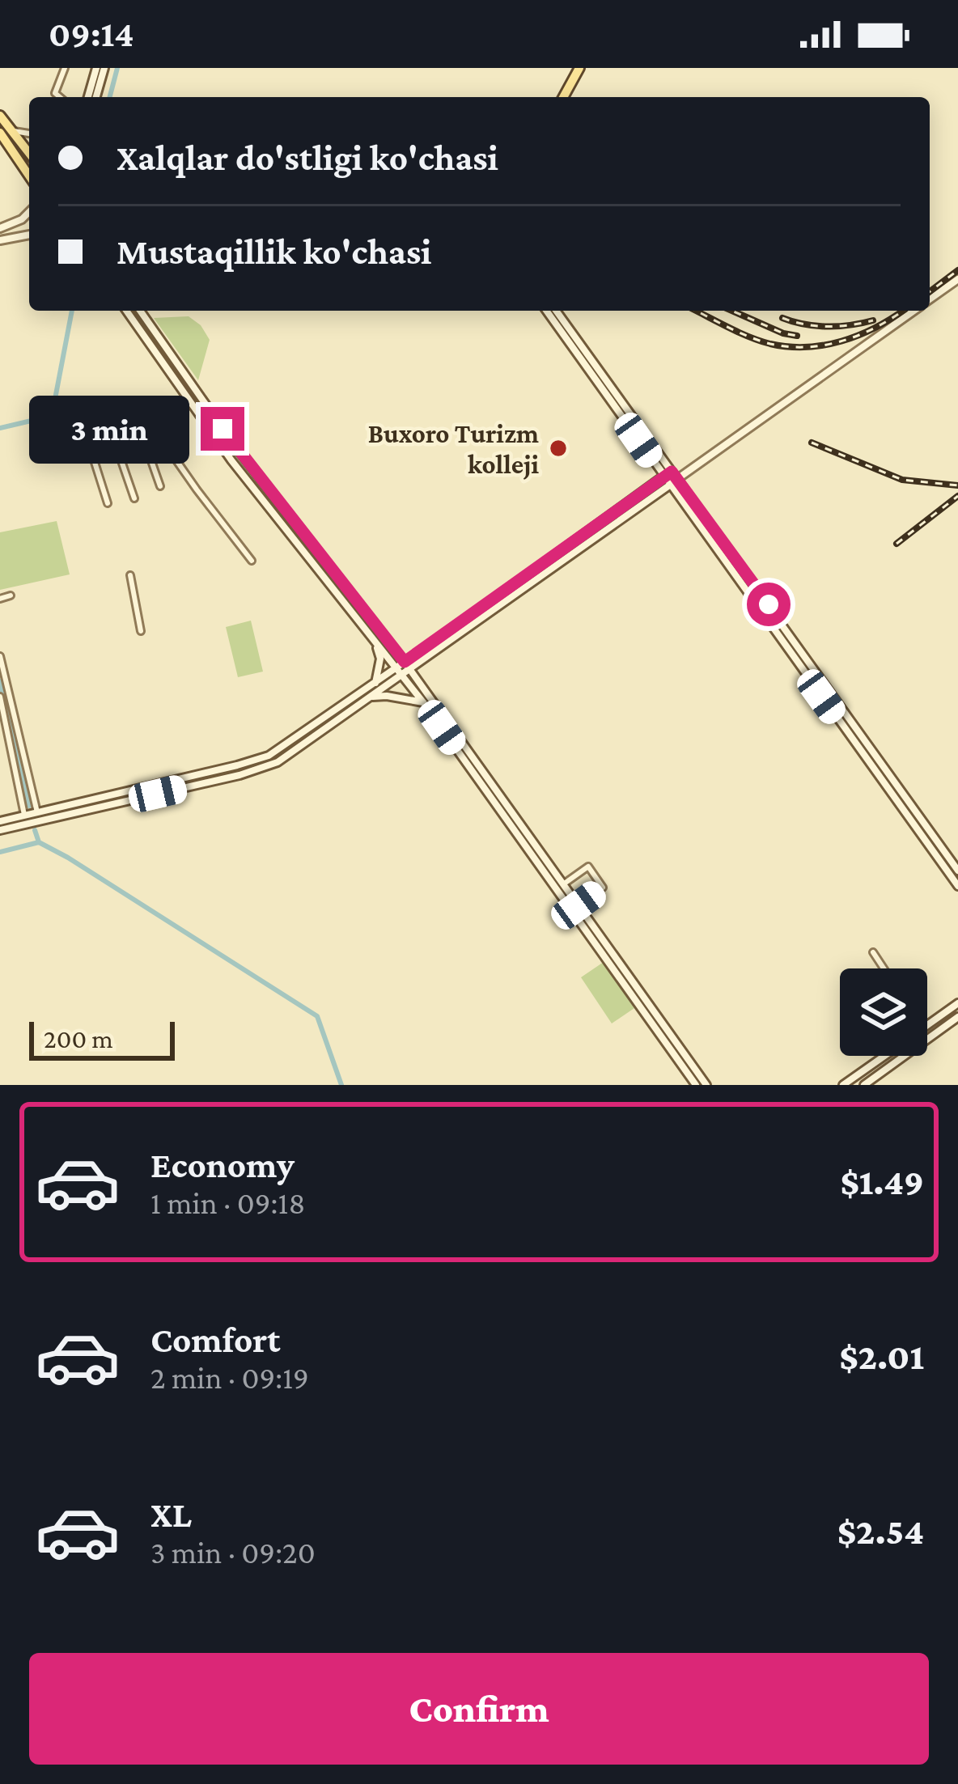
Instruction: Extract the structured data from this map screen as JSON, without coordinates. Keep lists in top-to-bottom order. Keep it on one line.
{"places":["Buxoro Turizm kolleji"],"scale_bar":"200 m","page":{"status":"09:14","banner":["Xalqlar do'stligi ko'chasi","Mustaqillik ko'chasi"],"bubble":"3 min","scale":"200 m","list":[{"name":"Economy","note":"1 min · 09:18","value":"$1.49"},{"name":"Comfort","note":"2 min · 09:19","value":"$2.01"},{"name":"XL","note":"3 min · 09:20","value":"$2.54"}],"buttons":"Confirm"}}
